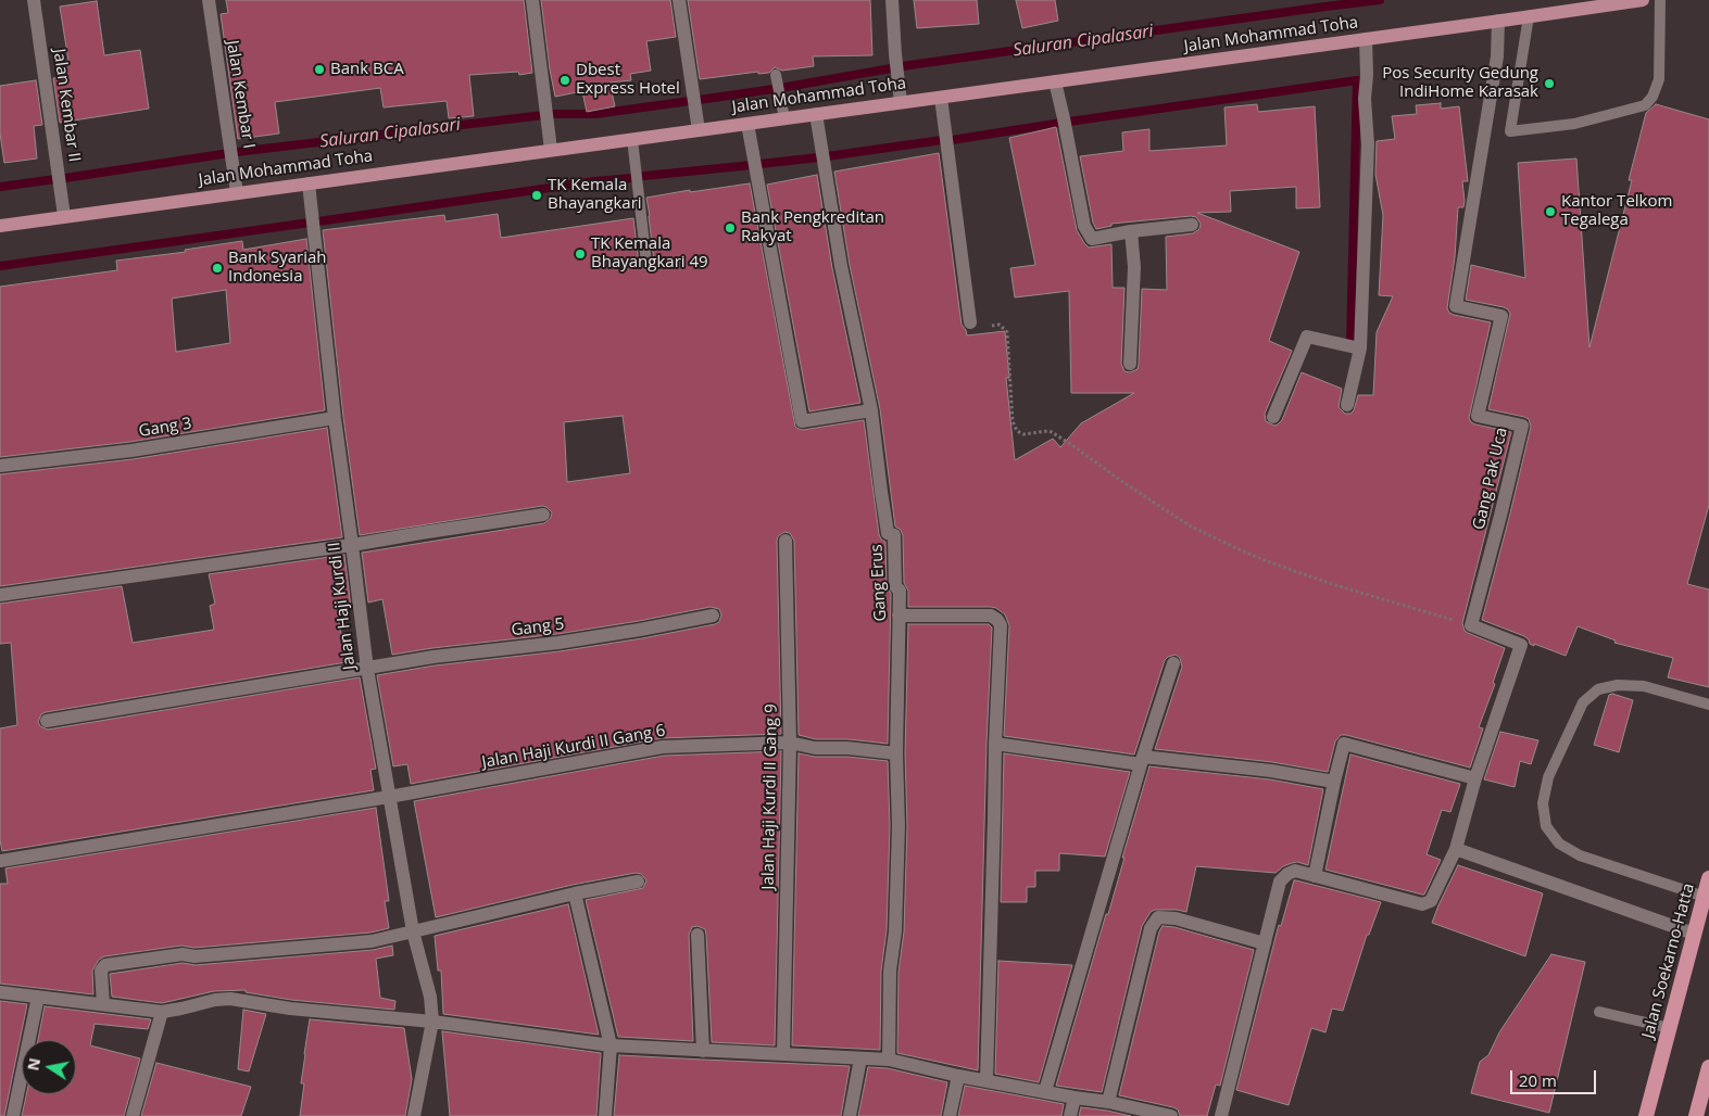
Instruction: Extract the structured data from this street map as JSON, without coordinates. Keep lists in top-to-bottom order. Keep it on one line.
{"streets":{"highway":["Jalan Soekarno-Hatta"],"main road":["Jalan Mohammad Toha"],"street":["Jalan Kembar I","Jalan Kembar II","Gang 3","Gang Pak Uca","Gang Erus","Jalan Haji Kurdi II","Gang 5","Jalan Haji Kurdi II Gang 6","Jalan Haji Kurdi II Gang 9"]},"crossings":[["Jalan Mohammad Toha","Jalan Kembar I"],["Jalan Mohammad Toha","Jalan Kembar II"],["Jalan Mohammad Toha","Gang Pak Uca"],["Jalan Mohammad Toha","Gang Erus"],["Jalan Mohammad Toha","Jalan Haji Kurdi II"],["Gang 3","Jalan Haji Kurdi II"],["Gang Erus","Jalan Haji Kurdi II Gang 6"],["Jalan Haji Kurdi II","Gang 5"],["Jalan Haji Kurdi II","Jalan Haji Kurdi II Gang 6"],["Jalan Haji Kurdi II Gang 6","Jalan Haji Kurdi II Gang 9"]],"water":["Saluran Cipalasari"],"places":["Bank BCA","Dbest Express Hotel","Pos Security Gedung IndiHome Karasak","TK Kemala Bhayangkari","Kantor Telkom Tegalega","Bank Pengkreditan Rakyat","TK Kemala Bhayangkari 49","Bank Syariah Indonesia"],"scale_bar":"20 m","north":"left"}
